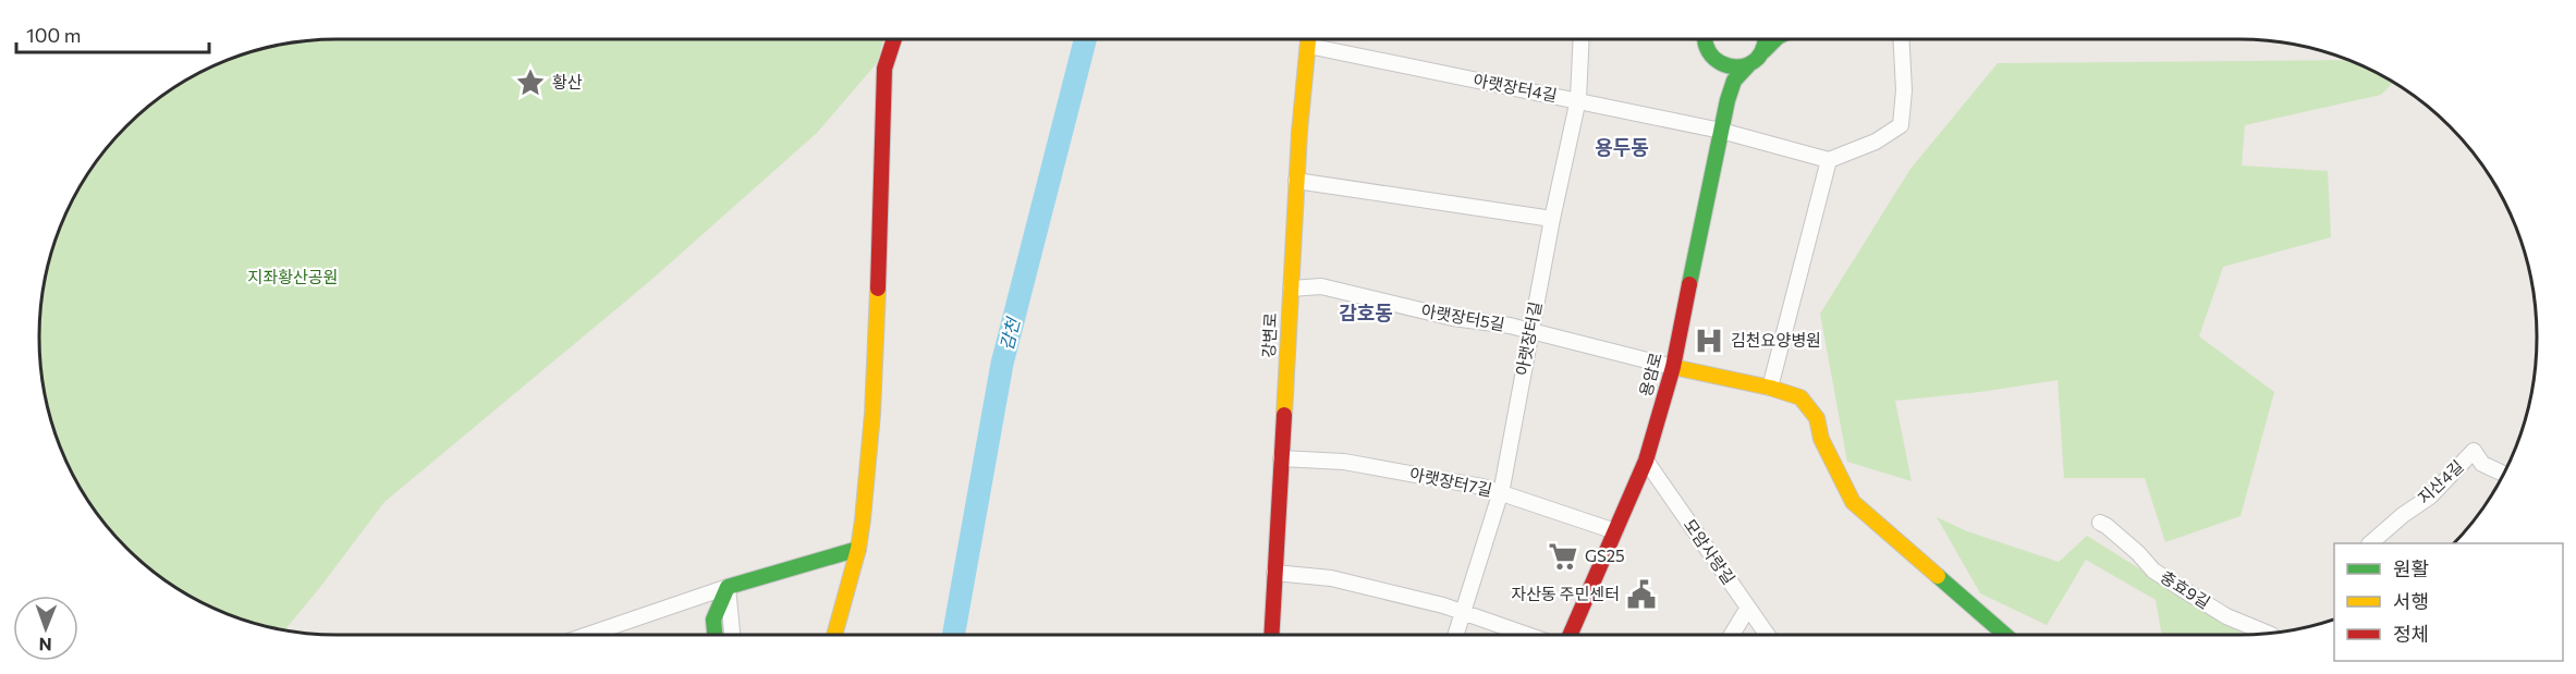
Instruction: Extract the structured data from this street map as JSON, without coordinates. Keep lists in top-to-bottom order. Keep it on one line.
{"streets":{"street":["아랫장터4길","아랫장터5길","강변로","아랫장터길","용암로","아랫장터7길","지산4길","모암사랑길","충효9길"]},"crossings":[["아랫장터4길","강변로"],["아랫장터4길","아랫장터길"],["아랫장터4길","용암로"],["아랫장터5길","강변로"],["아랫장터5길","아랫장터길"],["아랫장터5길","용암로"],["강변로","아랫장터7길"],["아랫장터길","아랫장터7길"],["용암로","아랫장터7길"],["용암로","모암사랑길"]],"districts":["용두동","감호동"],"water":["감천"],"parks":["지좌황산공원"],"places":{"place":["황산"],"hospital":["김천요양병원"],"supermarket":["GS25"],"public building":["자산동 주민센터"]},"legend":["원활","서행","정체"],"scale_bar":"100 m","north":"bottom"}
